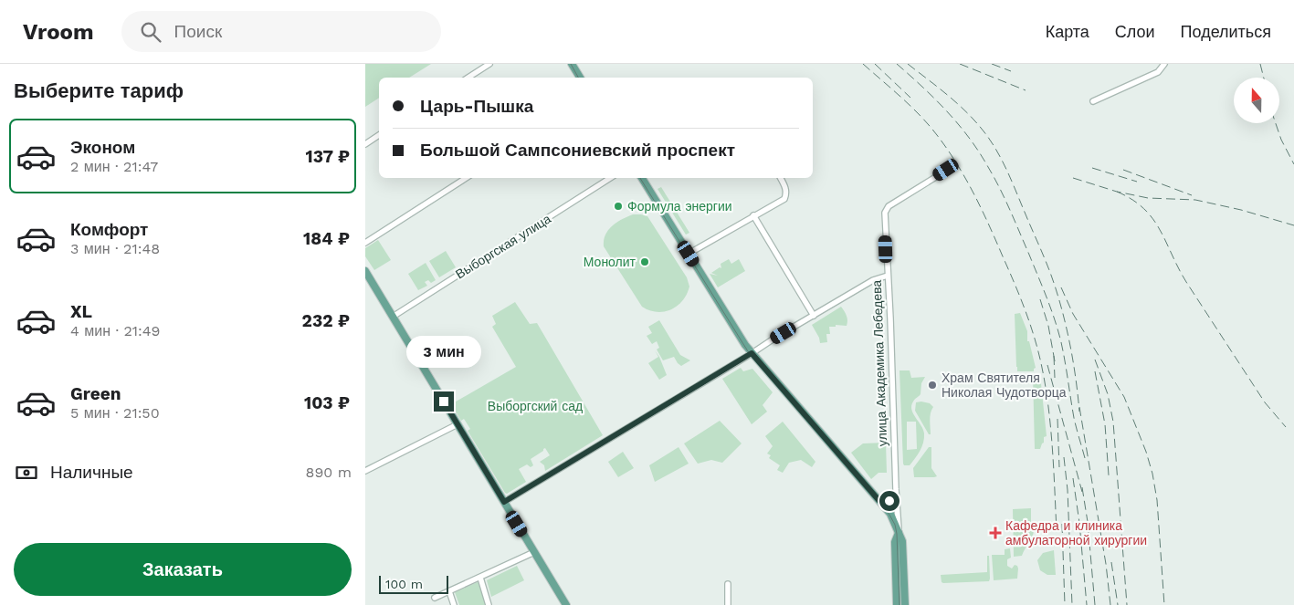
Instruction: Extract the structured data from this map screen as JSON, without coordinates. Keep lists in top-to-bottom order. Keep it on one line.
{"streets":{"main road":["улица Академика Лебедева"],"street":["Выборгская улица"]},"parks":["Выборгский сад"],"places":{"other":["Формула энергии","Монолит","Храм Святителя Николая Чудотворца"],"health":["Кафедра и клиника амбулаторной хирургии"]},"scale_bar":"100 m","north":"top","page":{"header":"Vroom","search":"Поиск","nav":["Карта","Слои","Поделиться"],"heading":"Выберите тариф","banner":["Царь-Пышка","Большой Сампсониевский проспект"],"list":[{"name":"Эконом","note":"2 мин · 21:47","value":"137 ₽"},{"name":"Комфорт","note":"3 мин · 21:48","value":"184 ₽"},{"name":"XL","note":"4 мин · 21:49","value":"232 ₽"},{"name":"Green","note":"5 мин · 21:50","value":"103 ₽"}],"bubble":"3 мин","pay":["Наличные","890 m"],"buttons":"Заказать","scale":"100 m"}}
